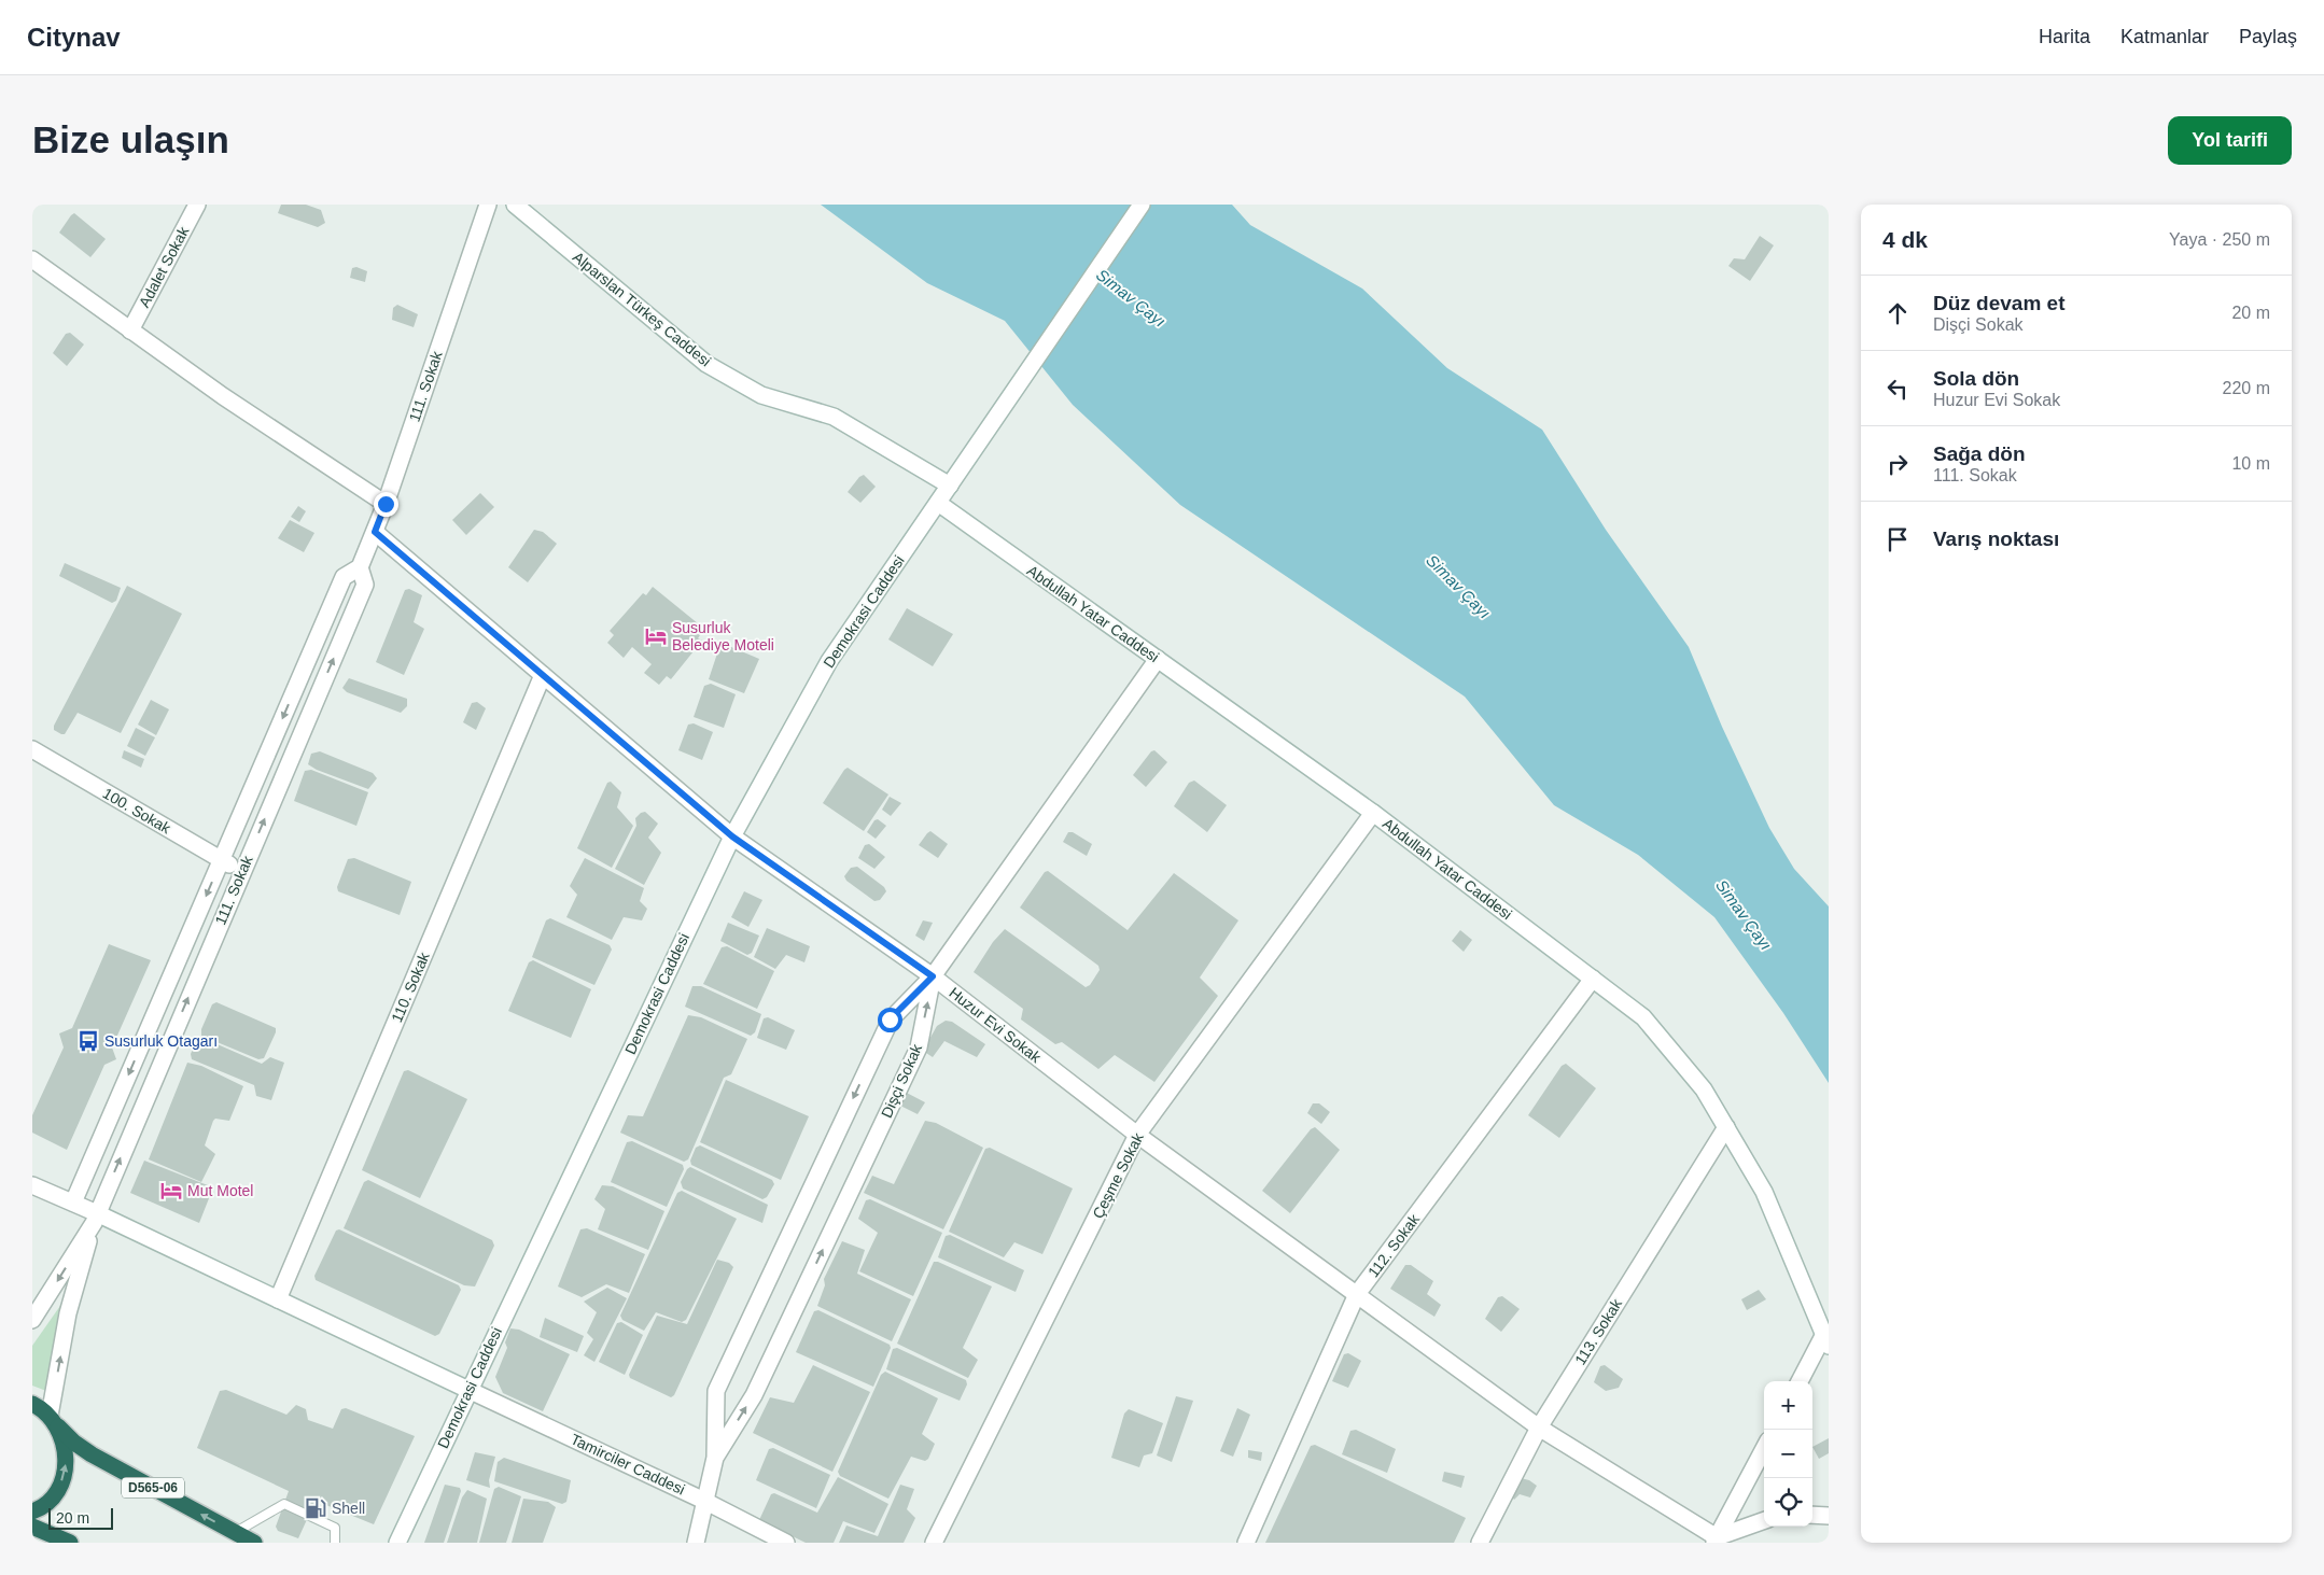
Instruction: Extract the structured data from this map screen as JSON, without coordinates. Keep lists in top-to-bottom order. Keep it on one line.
{"streets":{"highway":["D565-06"],"street":["Adalet Sokak","Alparslan Türkeş Caddesi","111. Sokak","Demokrasi Caddesi","Abdullah Yatar Caddesi","100. Sokak","110. Sokak","Huzur Evi Sokak","Dişçi Sokak","Çeşme Sokak","112. Sokak","113. Sokak","Tamirciler Caddesi"]},"crossings":[["Alparslan Türkeş Caddesi","Demokrasi Caddesi"],["111. Sokak","100. Sokak"],["111. Sokak","Huzur Evi Sokak"],["111. Sokak","Tamirciler Caddesi"],["Demokrasi Caddesi","Abdullah Yatar Caddesi"],["Demokrasi Caddesi","Huzur Evi Sokak"],["Demokrasi Caddesi","Tamirciler Caddesi"],["Abdullah Yatar Caddesi","Çeşme Sokak"],["Abdullah Yatar Caddesi","112. Sokak"],["Abdullah Yatar Caddesi","113. Sokak"],["110. Sokak","Huzur Evi Sokak"],["110. Sokak","Tamirciler Caddesi"],["Huzur Evi Sokak","Dişçi Sokak"],["Huzur Evi Sokak","Çeşme Sokak"],["Huzur Evi Sokak","112. Sokak"],["Huzur Evi Sokak","113. Sokak"]],"water":["Simav Çayı"],"places":{"hotel":["Susurluk Belediye Moteli","Mut Motel"],"bus stop":["Susurluk Otagarı"],"fuel station":["Shell"]},"scale_bar":"20 m","page":{"header":"Citynav","nav":["Harita","Katmanlar","Paylaş"],"buttons":"Yol tarifi","title":"Bize ulaşın","heading":["4 dk","Yaya · 250 m"],"list":[["Düz devam et","Dişçi Sokak","20 m"],["Sola dön","Huzur Evi Sokak","220 m"],["Sağa dön","111. Sokak","10 m"],"Varış noktası"],"map_buttons":["+","−"],"scale":"20 m"}}
